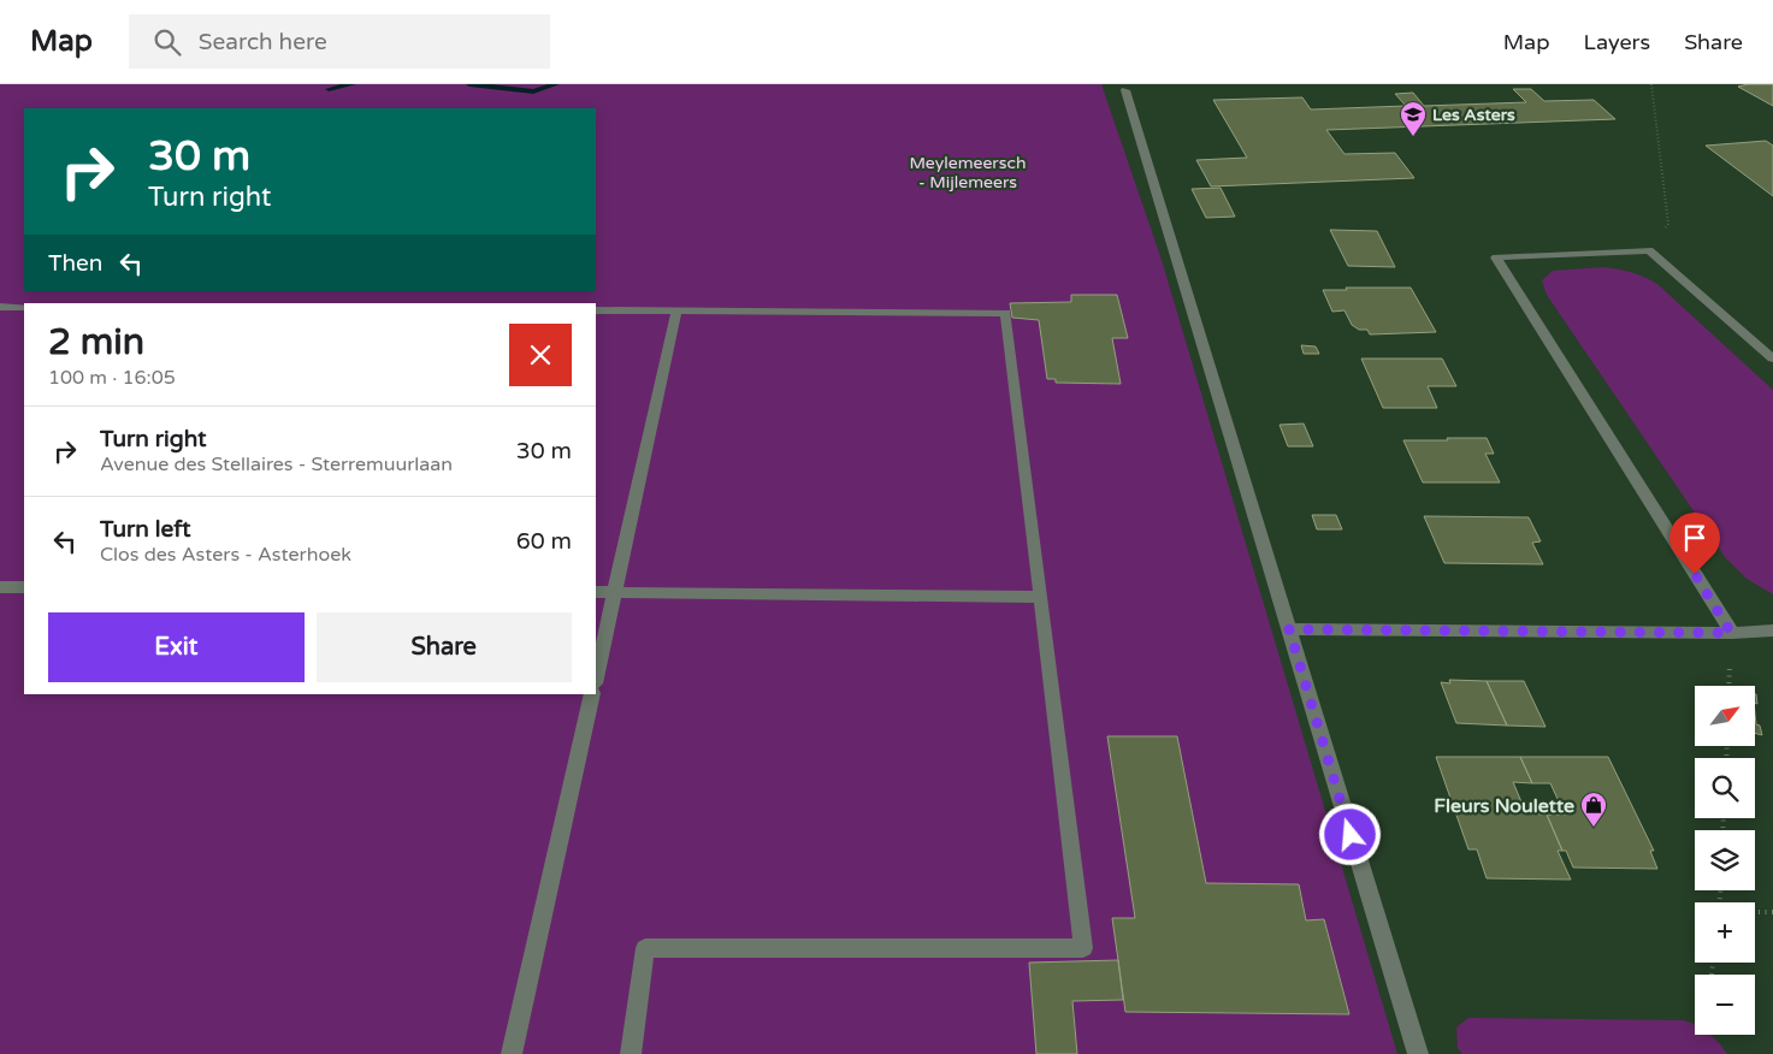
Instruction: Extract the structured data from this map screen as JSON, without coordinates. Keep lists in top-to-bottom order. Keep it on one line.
{"parks":["Meylemeersch - Mijlemeers"],"places":{"school or university":["Les Asters"],"shop":["Fleurs Noulette"]},"north":"top right","page":{"header":"Map","search":"Search here","nav":["Map","Layers","Share"],"turn":["30 m","Turn right"],"then":"Then","heading":["2 min","100 m · 16:05"],"list":[{"name":"Turn right","note":"Avenue des Stellaires - Sterremuurlaan","value":"30 m"},{"name":"Turn left","note":"Clos des Asters - Asterhoek","value":"60 m"}],"buttons":["Exit","Share"],"map_buttons":["+","−"]}}
